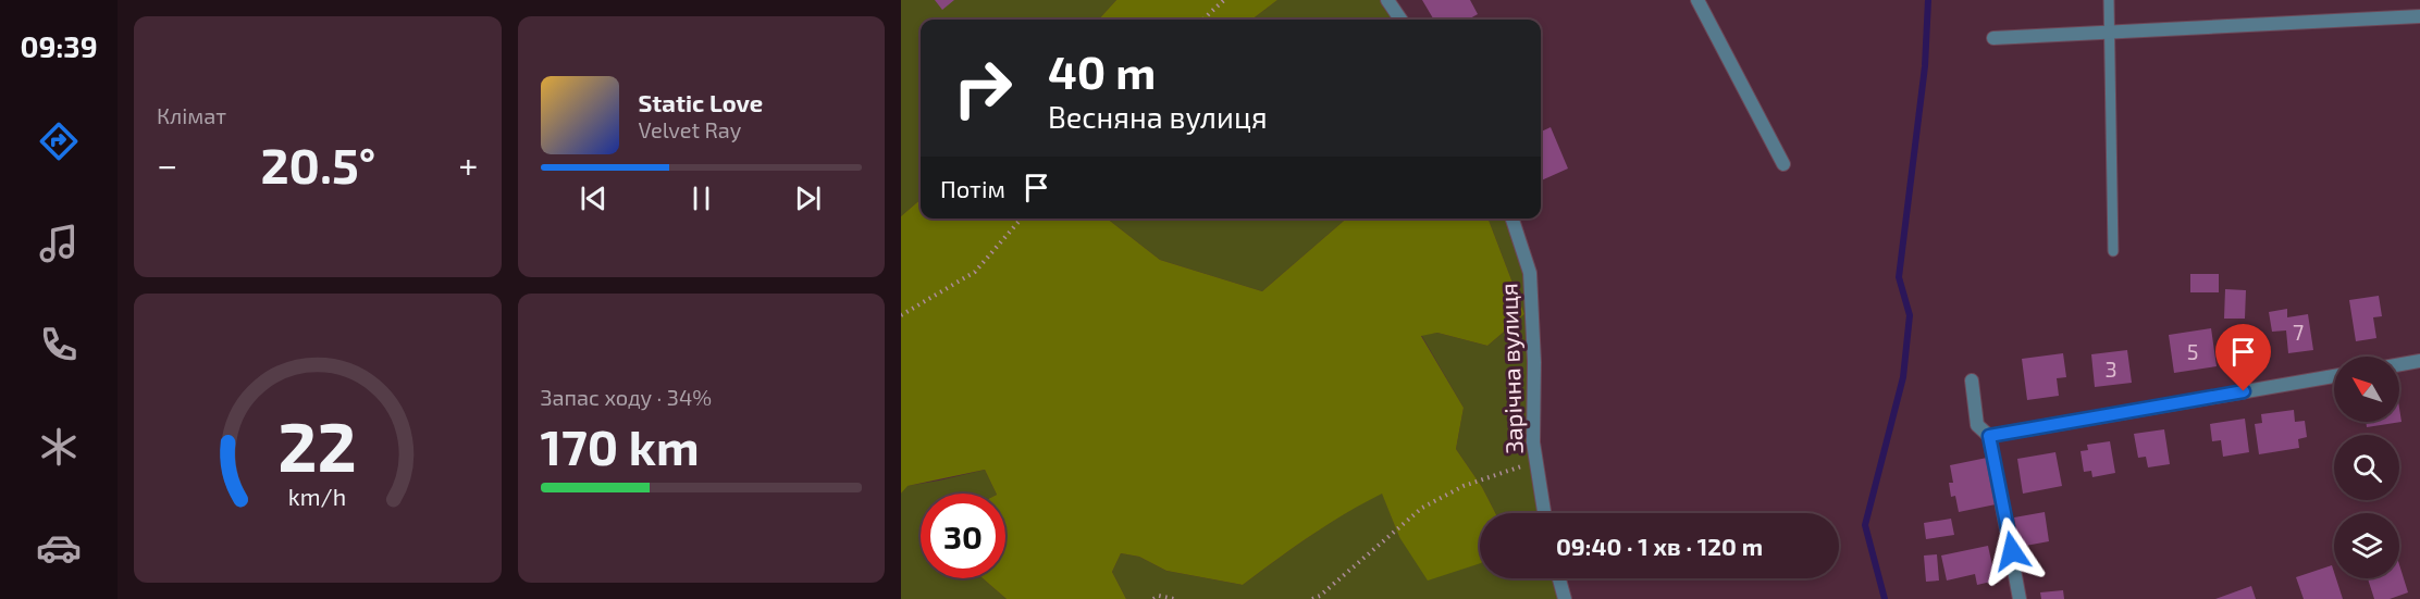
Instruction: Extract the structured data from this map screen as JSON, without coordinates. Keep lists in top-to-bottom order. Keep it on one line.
{"streets":{"street":["Зарічна вулиця"]},"house_numbers":["7","5","3"],"north":"top left","page":{"tabs":"09:39","tile":["Клімат",["Запас ходу · 34%","170 km"]],"turn":["40 m","Весняна вулиця"],"song":["Static Love","Velvet Ray"],"heat":["−","20.5°","+"],"then":"Потім","limit":"30","trip":"09:40 · 1 хв · 120 m","gauge":["22","km/h"]}}
